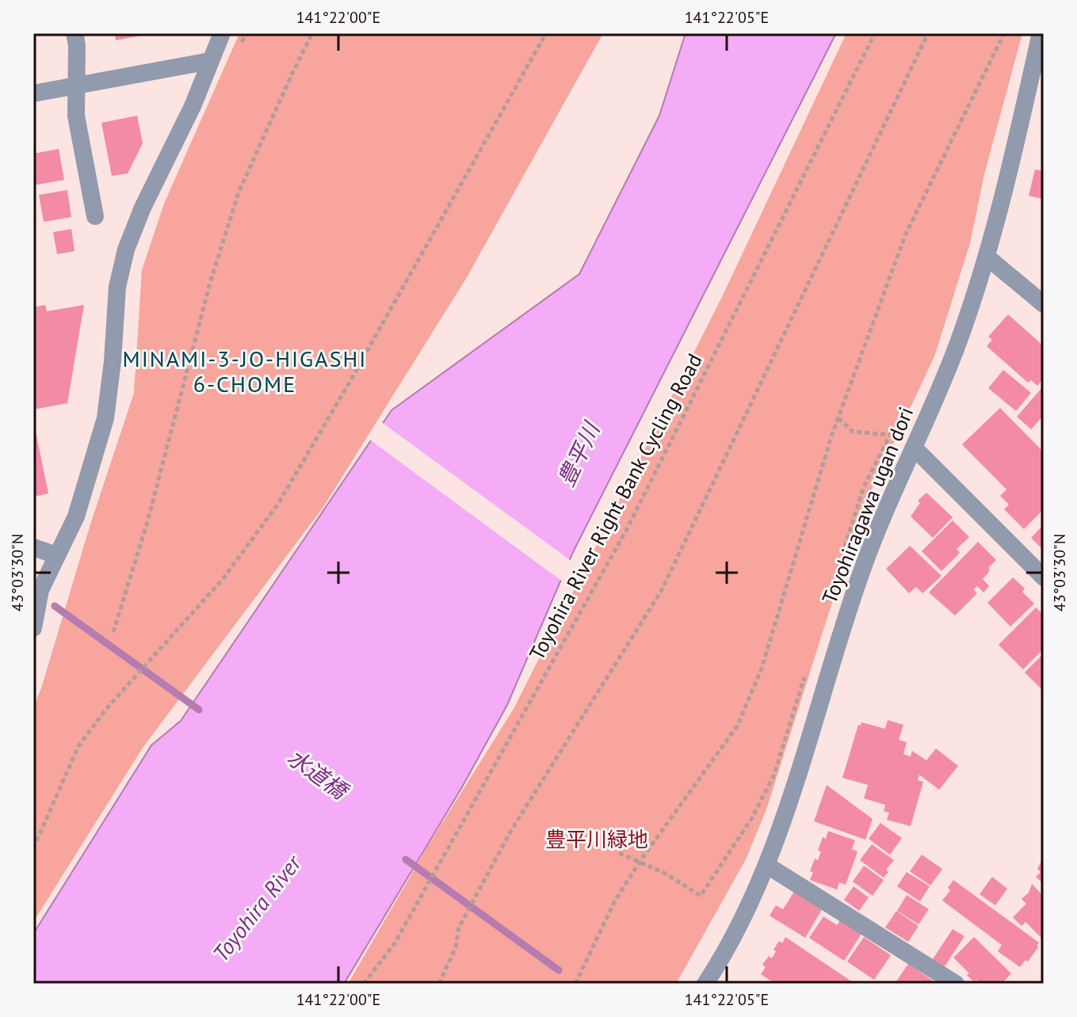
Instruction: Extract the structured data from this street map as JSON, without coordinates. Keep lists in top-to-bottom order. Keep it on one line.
{"streets":{"street":["Toyohiragawa ugan dori"],"path":["Toyohira River Right Bank Cycling Road"]},"districts":["MINAMI-3-JO-HIGASHI 6-CHOME"],"water":["豊平川","水道橋","Toyohira River"],"parks":["豊平川緑地"],"coordinates":["141°22'00\"E","141°22'05\"E","43°03'30\"N"]}
